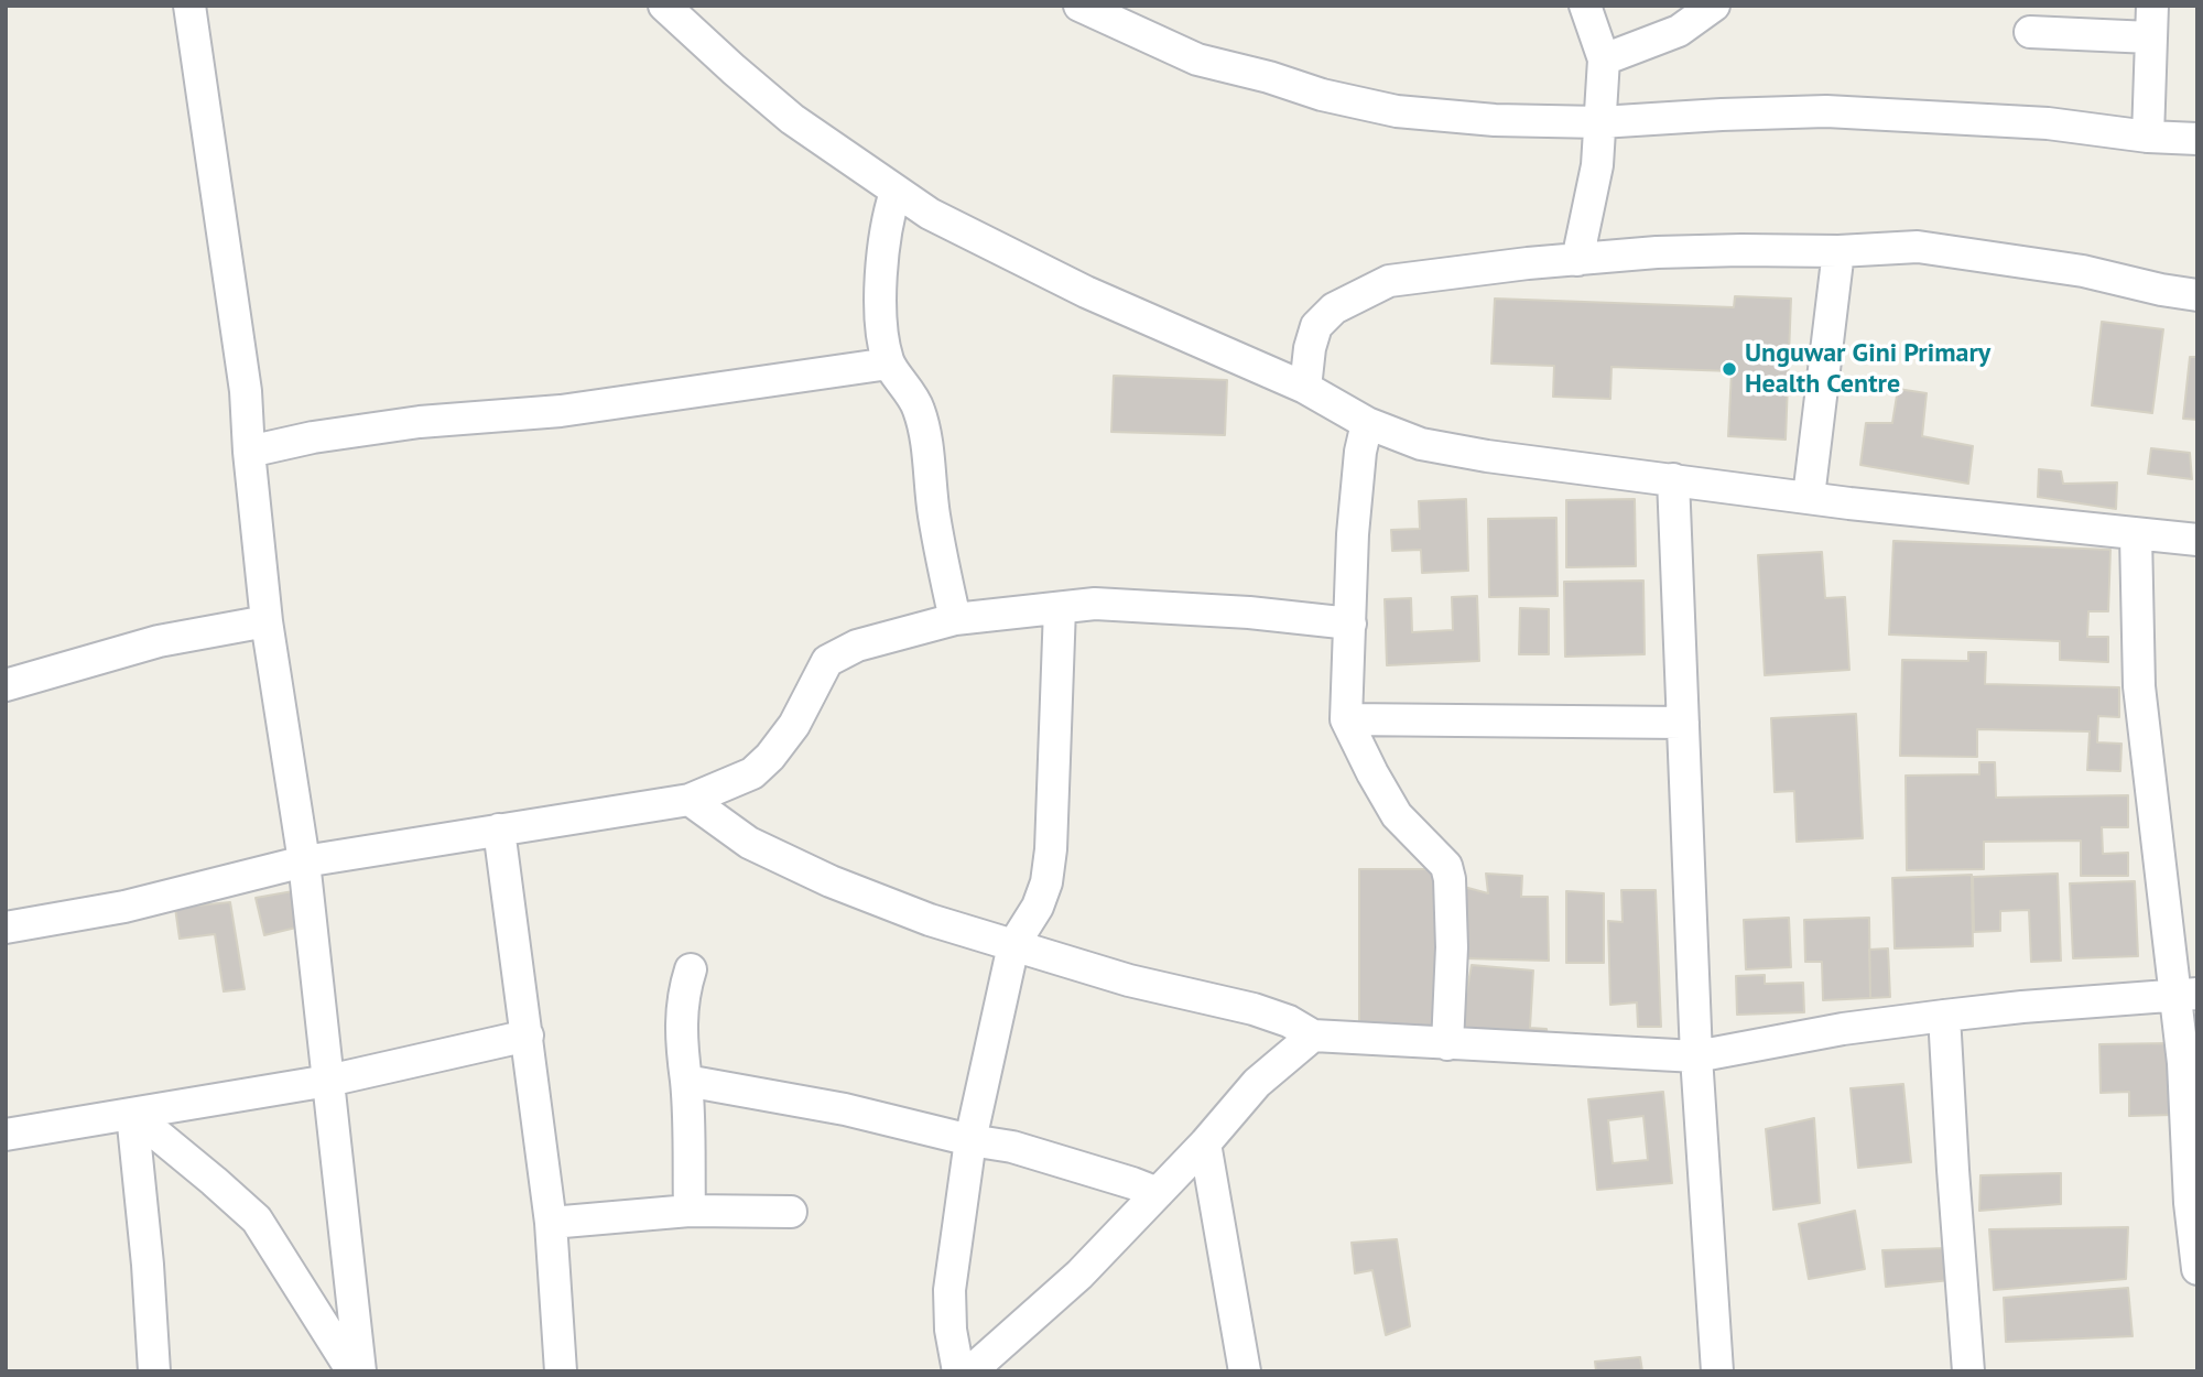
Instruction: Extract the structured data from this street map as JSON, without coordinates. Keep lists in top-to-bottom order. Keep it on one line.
{"places":["Unguwar Gini Primary Health Centre"]}
